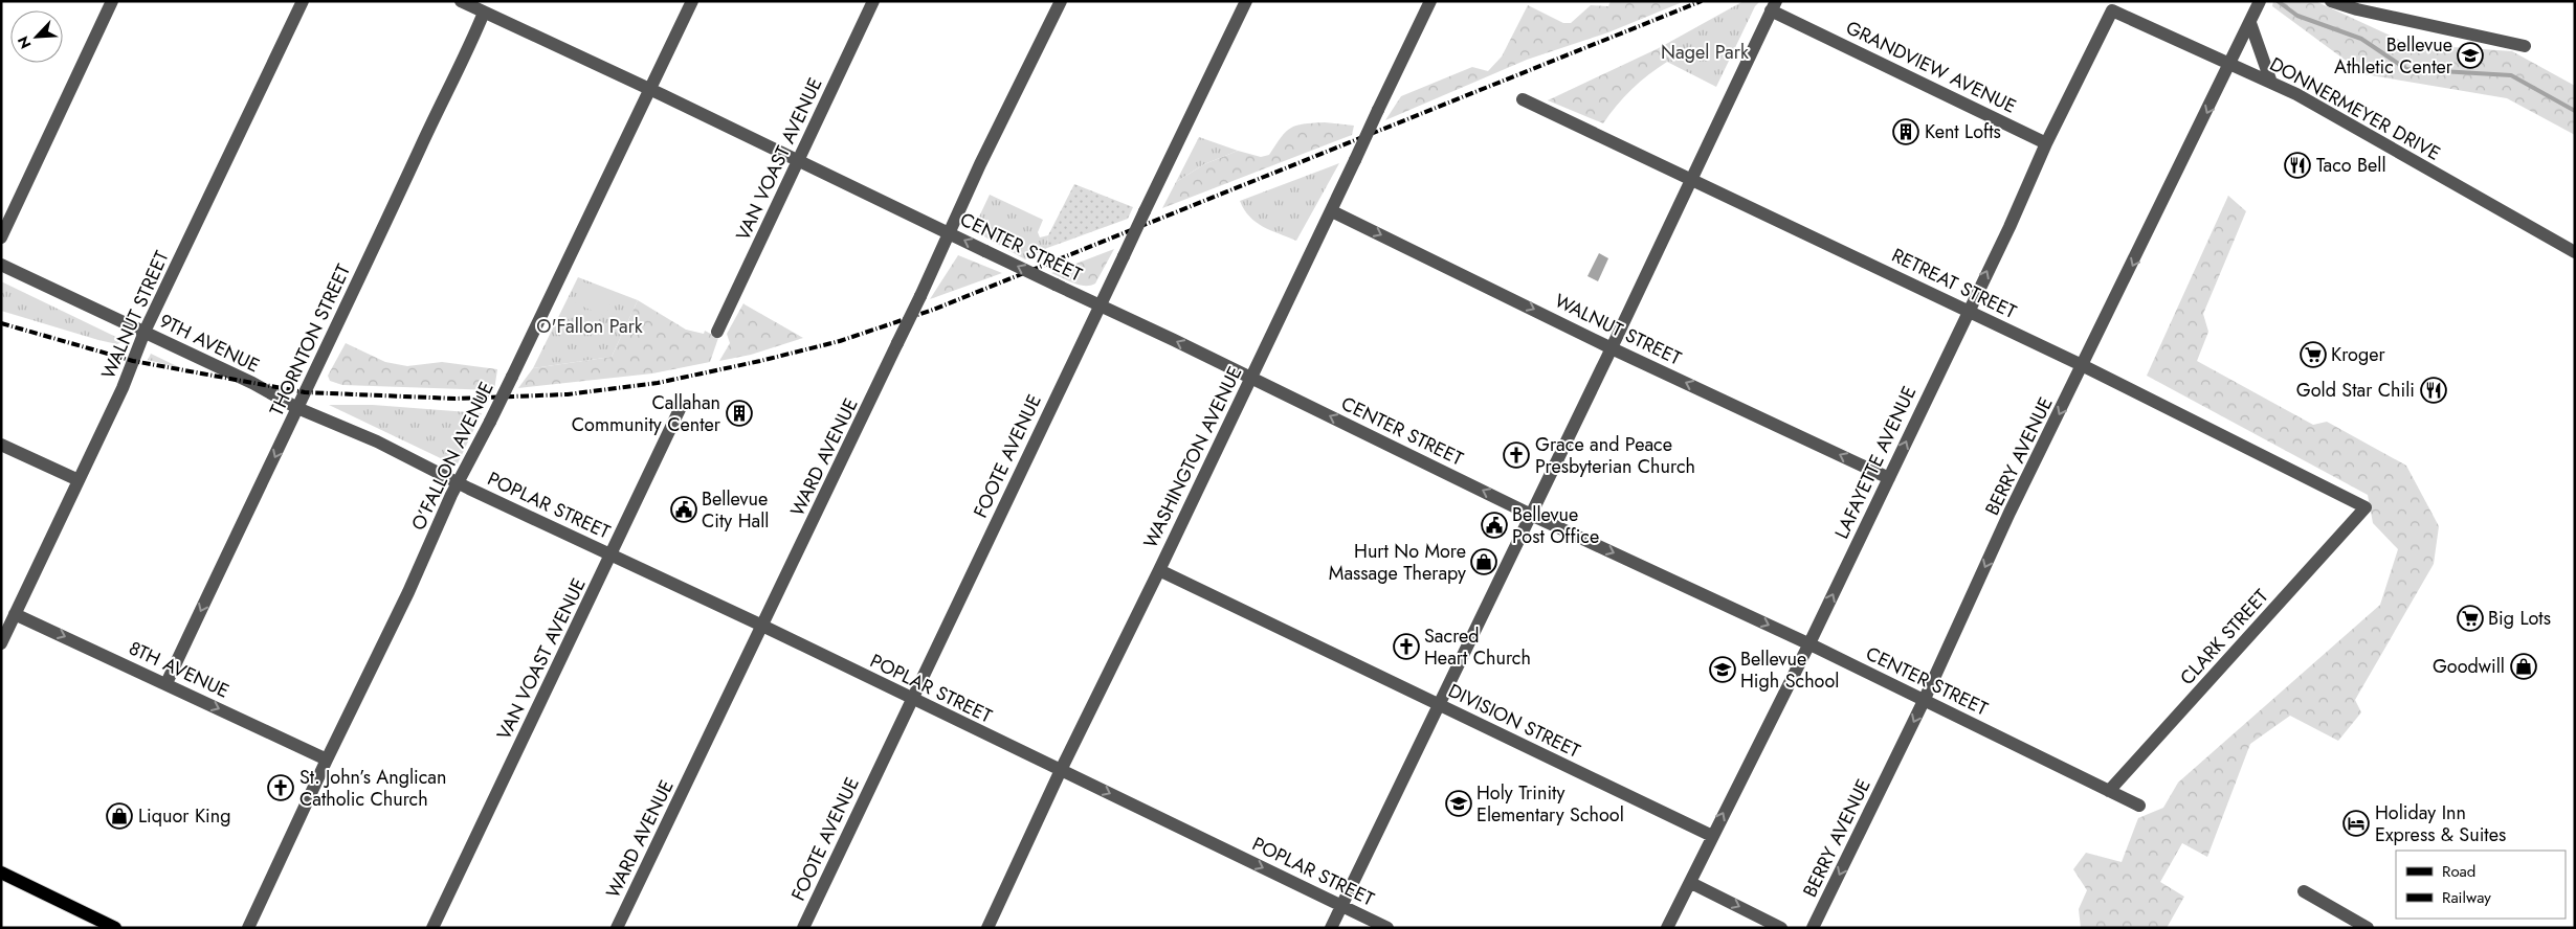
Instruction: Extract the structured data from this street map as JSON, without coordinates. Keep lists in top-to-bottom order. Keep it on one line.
{"streets":{"street":["GRANDVIEW AVENUE","DONNERMEYER DRIVE","VAN VOAST AVENUE","CENTER STREET","RETREAT STREET","WALNUT STREET","THORNTON STREET","9TH AVENUE","O’FALLON AVENUE","FOOTE AVENUE","BERRY AVENUE","WARD AVENUE","WASHINGTON AVENUE","LAFAYETTE AVENUE","POPLAR STREET","CLARK STREET","8TH AVENUE","DIVISION STREET"]},"crossings":[["GRANDVIEW AVENUE","LAFAYETTE AVENUE"],["DONNERMEYER DRIVE","BERRY AVENUE"],["DONNERMEYER DRIVE","LAFAYETTE AVENUE"],["VAN VOAST AVENUE","CENTER STREET"],["VAN VOAST AVENUE","POPLAR STREET"],["CENTER STREET","THORNTON STREET"],["CENTER STREET","O’FALLON AVENUE"],["CENTER STREET","FOOTE AVENUE"],["CENTER STREET","BERRY AVENUE"],["CENTER STREET","WARD AVENUE"],["CENTER STREET","WASHINGTON AVENUE"],["CENTER STREET","LAFAYETTE AVENUE"],["CENTER STREET","CLARK STREET"],["RETREAT STREET","BERRY AVENUE"],["RETREAT STREET","LAFAYETTE AVENUE"],["RETREAT STREET","CLARK STREET"],["WALNUT STREET","9TH AVENUE"],["WALNUT STREET","WASHINGTON AVENUE"],["WALNUT STREET","LAFAYETTE AVENUE"],["WALNUT STREET","8TH AVENUE"],["THORNTON STREET","9TH AVENUE"],["THORNTON STREET","8TH AVENUE"],["9TH AVENUE","O’FALLON AVENUE"],["9TH AVENUE","POPLAR STREET"],["O’FALLON AVENUE","POPLAR STREET"],["O’FALLON AVENUE","8TH AVENUE"],["FOOTE AVENUE","POPLAR STREET"],["WARD AVENUE","POPLAR STREET"],["WASHINGTON AVENUE","POPLAR STREET"],["WASHINGTON AVENUE","DIVISION STREET"],["LAFAYETTE AVENUE","DIVISION STREET"]],"one_way":["THORNTON STREET","BERRY AVENUE","LAFAYETTE AVENUE","8TH AVENUE"],"parks":["Nagel Park","O'Fallon Park"],"places":{"school or university":["Bellevue Athletic Center","Bellevue High School","Holy Trinity Elementary School"],"building":["Kent Lofts","Callahan Community Center"],"restaurant":["Taco Bell","Gold Star Chili"],"supermarket":["Kroger","Big Lots"],"church":["Grace and Peace Presbyterian Church","Sacred Heart Church","St. John’s Anglican Catholic Church"],"public building":["Bellevue City Hall","Bellevue Post Office"],"shop":["Hurt No More Massage Therapy","Goodwill","Liquor King"],"hotel":["Holiday Inn Express & Suites"]},"legend":["Road","Railway"],"north":"bottom left"}
